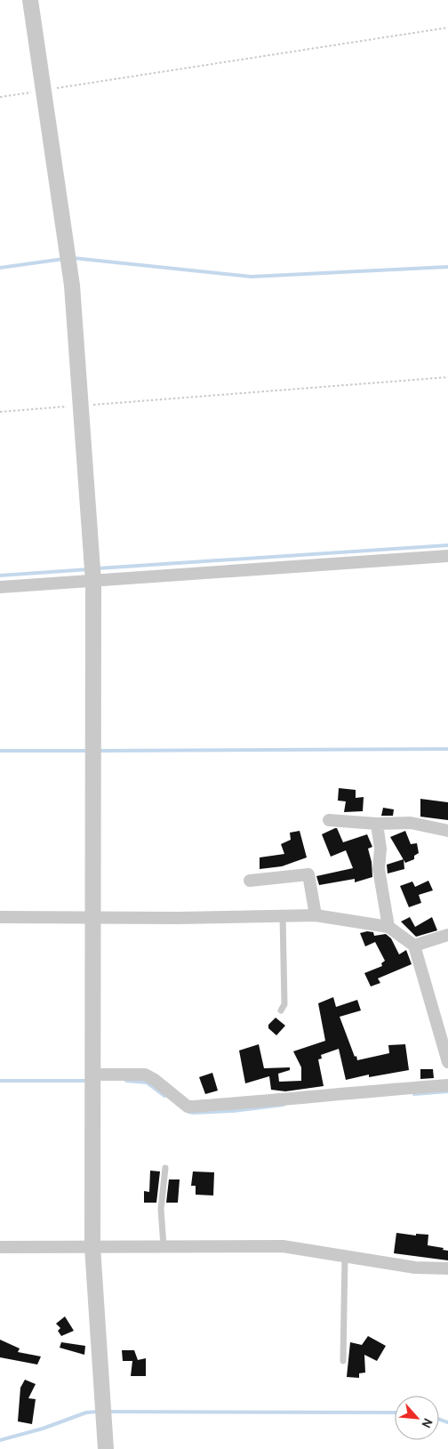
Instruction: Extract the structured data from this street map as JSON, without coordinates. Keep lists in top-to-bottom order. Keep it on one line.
{"north":"bottom right"}
